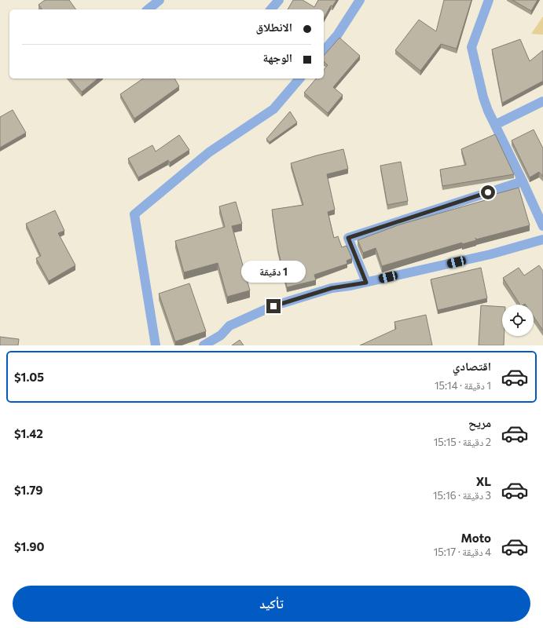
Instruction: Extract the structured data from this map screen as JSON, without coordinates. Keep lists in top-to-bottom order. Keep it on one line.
{"page":{"banner":["الانطلاق","الوجهة"],"bubble":"1 دقيقة","list":[{"name":"اقتصادي","note":"1 دقيقة · 15:14","value":"$1.05"},{"name":"مريح","note":"2 دقيقة · 15:15","value":"$1.42"},{"name":"XL","note":"3 دقيقة · 15:16","value":"$1.79"},{"name":"Moto","note":"4 دقيقة · 15:17","value":"$1.90"}],"buttons":"تأكيد"}}
